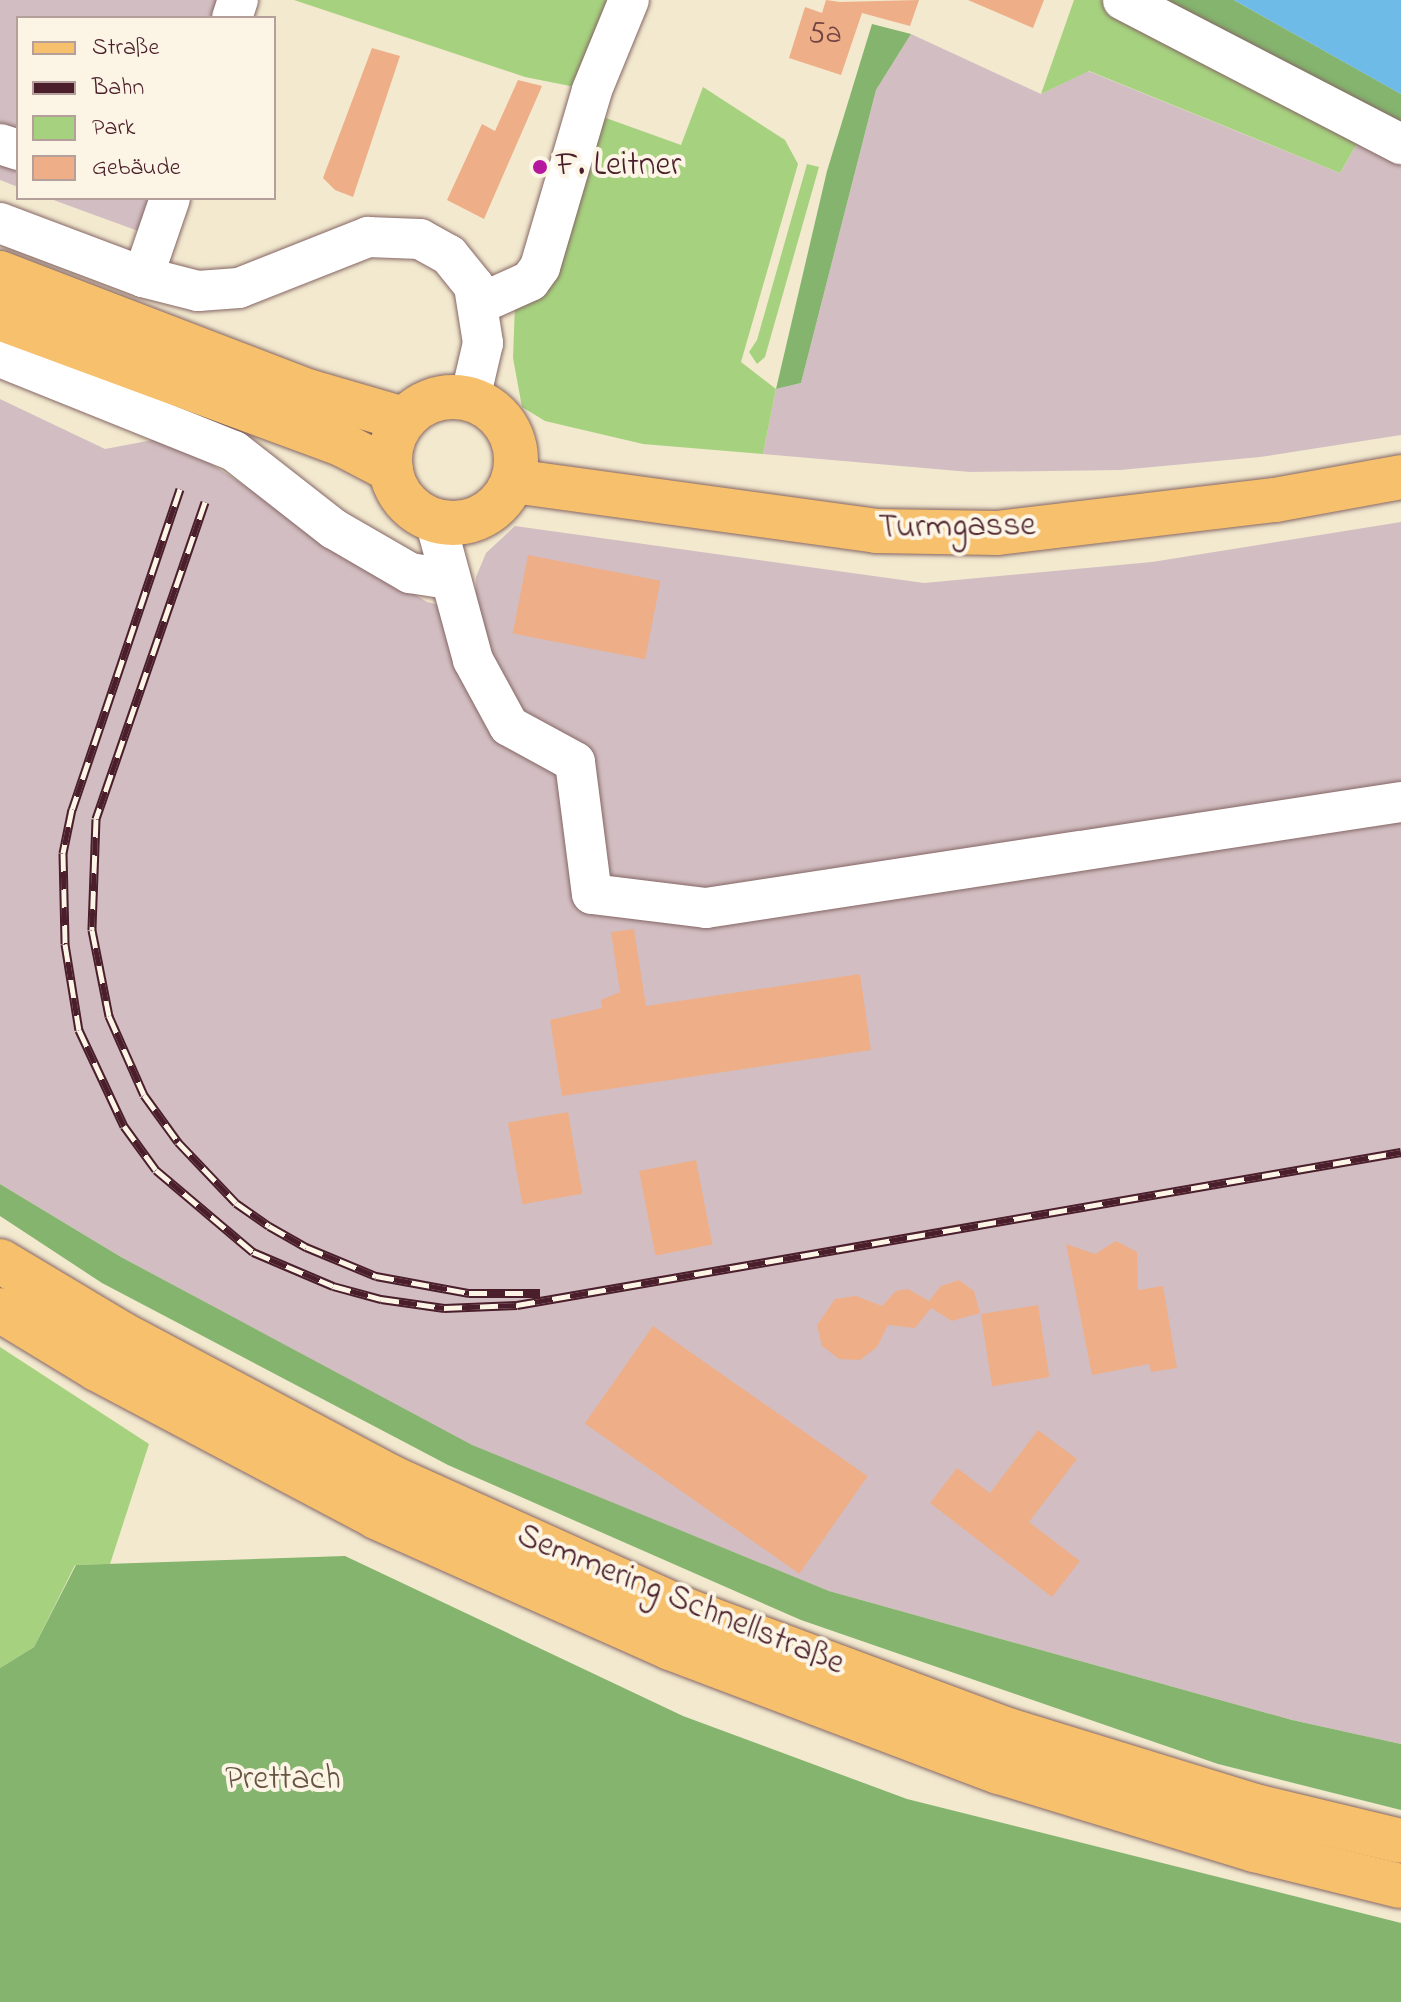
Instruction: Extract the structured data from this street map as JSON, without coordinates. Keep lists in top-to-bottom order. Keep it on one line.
{"streets":{"main road":["Turmgasse","Semmering Schnellstraße"]},"parks":["Prettach"],"places":["F. Leitner"],"house_numbers":["5a"],"legend":["Straße","Bahn","Park","Gebäude"]}
